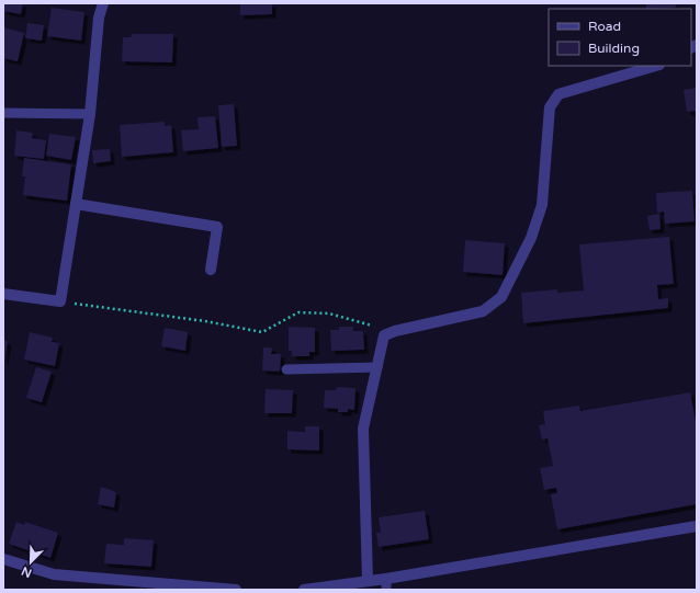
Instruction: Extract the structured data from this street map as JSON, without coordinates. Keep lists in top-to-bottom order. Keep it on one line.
{"legend":["Road","Building"],"north":"bottom left"}
